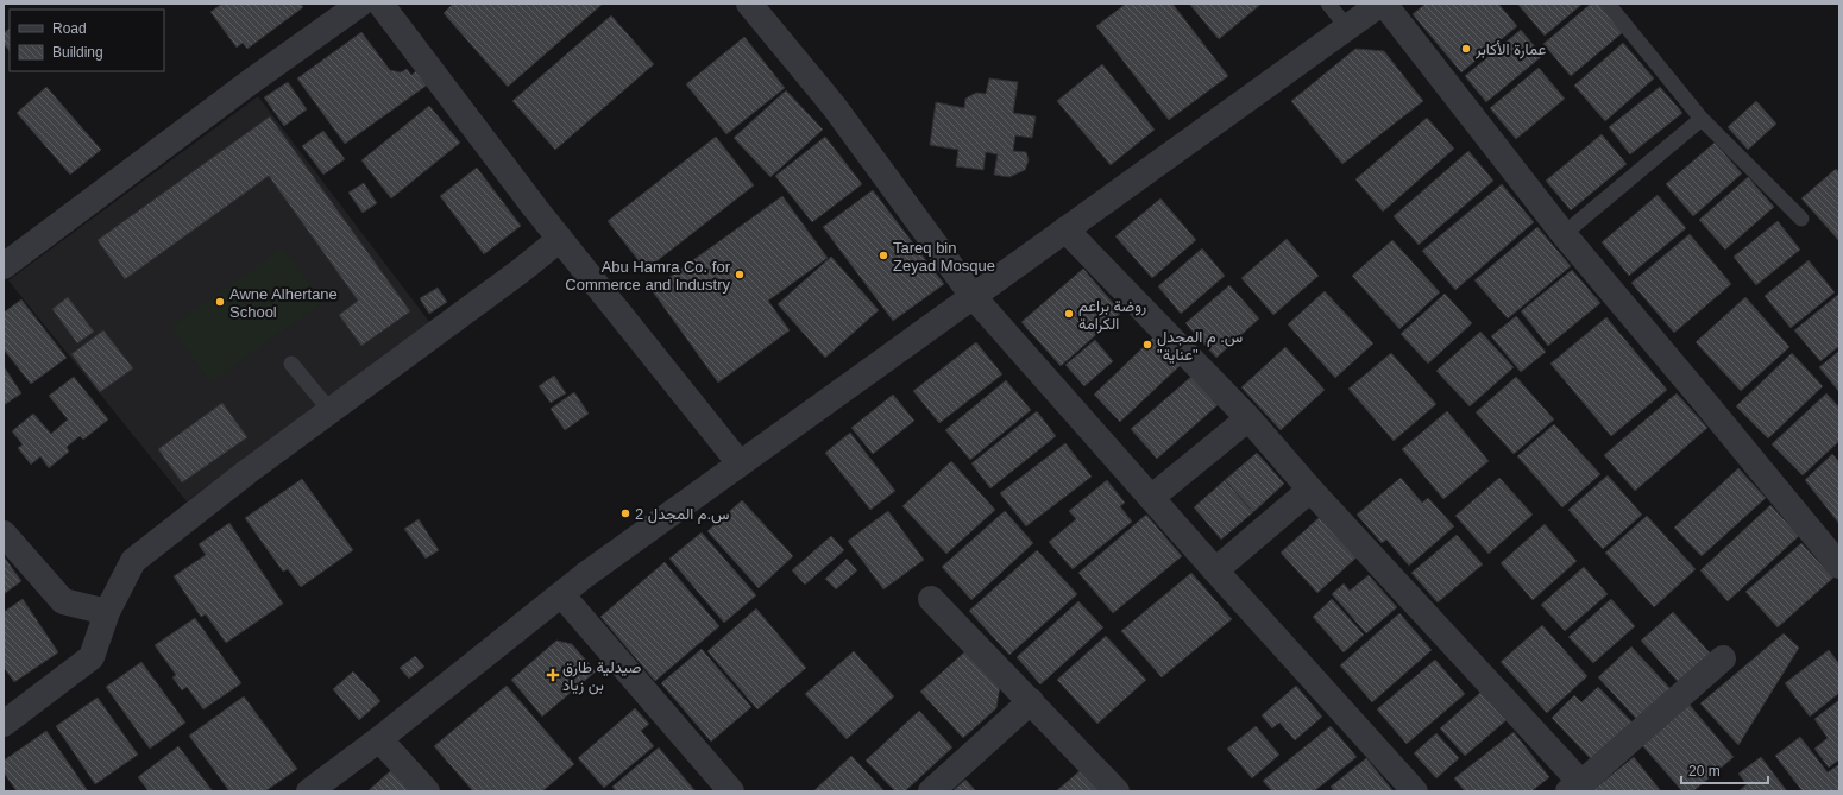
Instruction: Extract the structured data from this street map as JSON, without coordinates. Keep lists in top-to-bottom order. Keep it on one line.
{"places":{"other":["عمارة الأكابر","Tareq bin Zeyad Mosque","Abu Hamra Co. for Commerce and Industry","Awne Alhertane School","روضة براعم الكرامة","س. م المجدل \"عناية\"","س.م المجدل 2"],"health":["صيدلية طارق بن زياد"]},"legend":["Road","Building"],"scale_bar":"20 m"}
